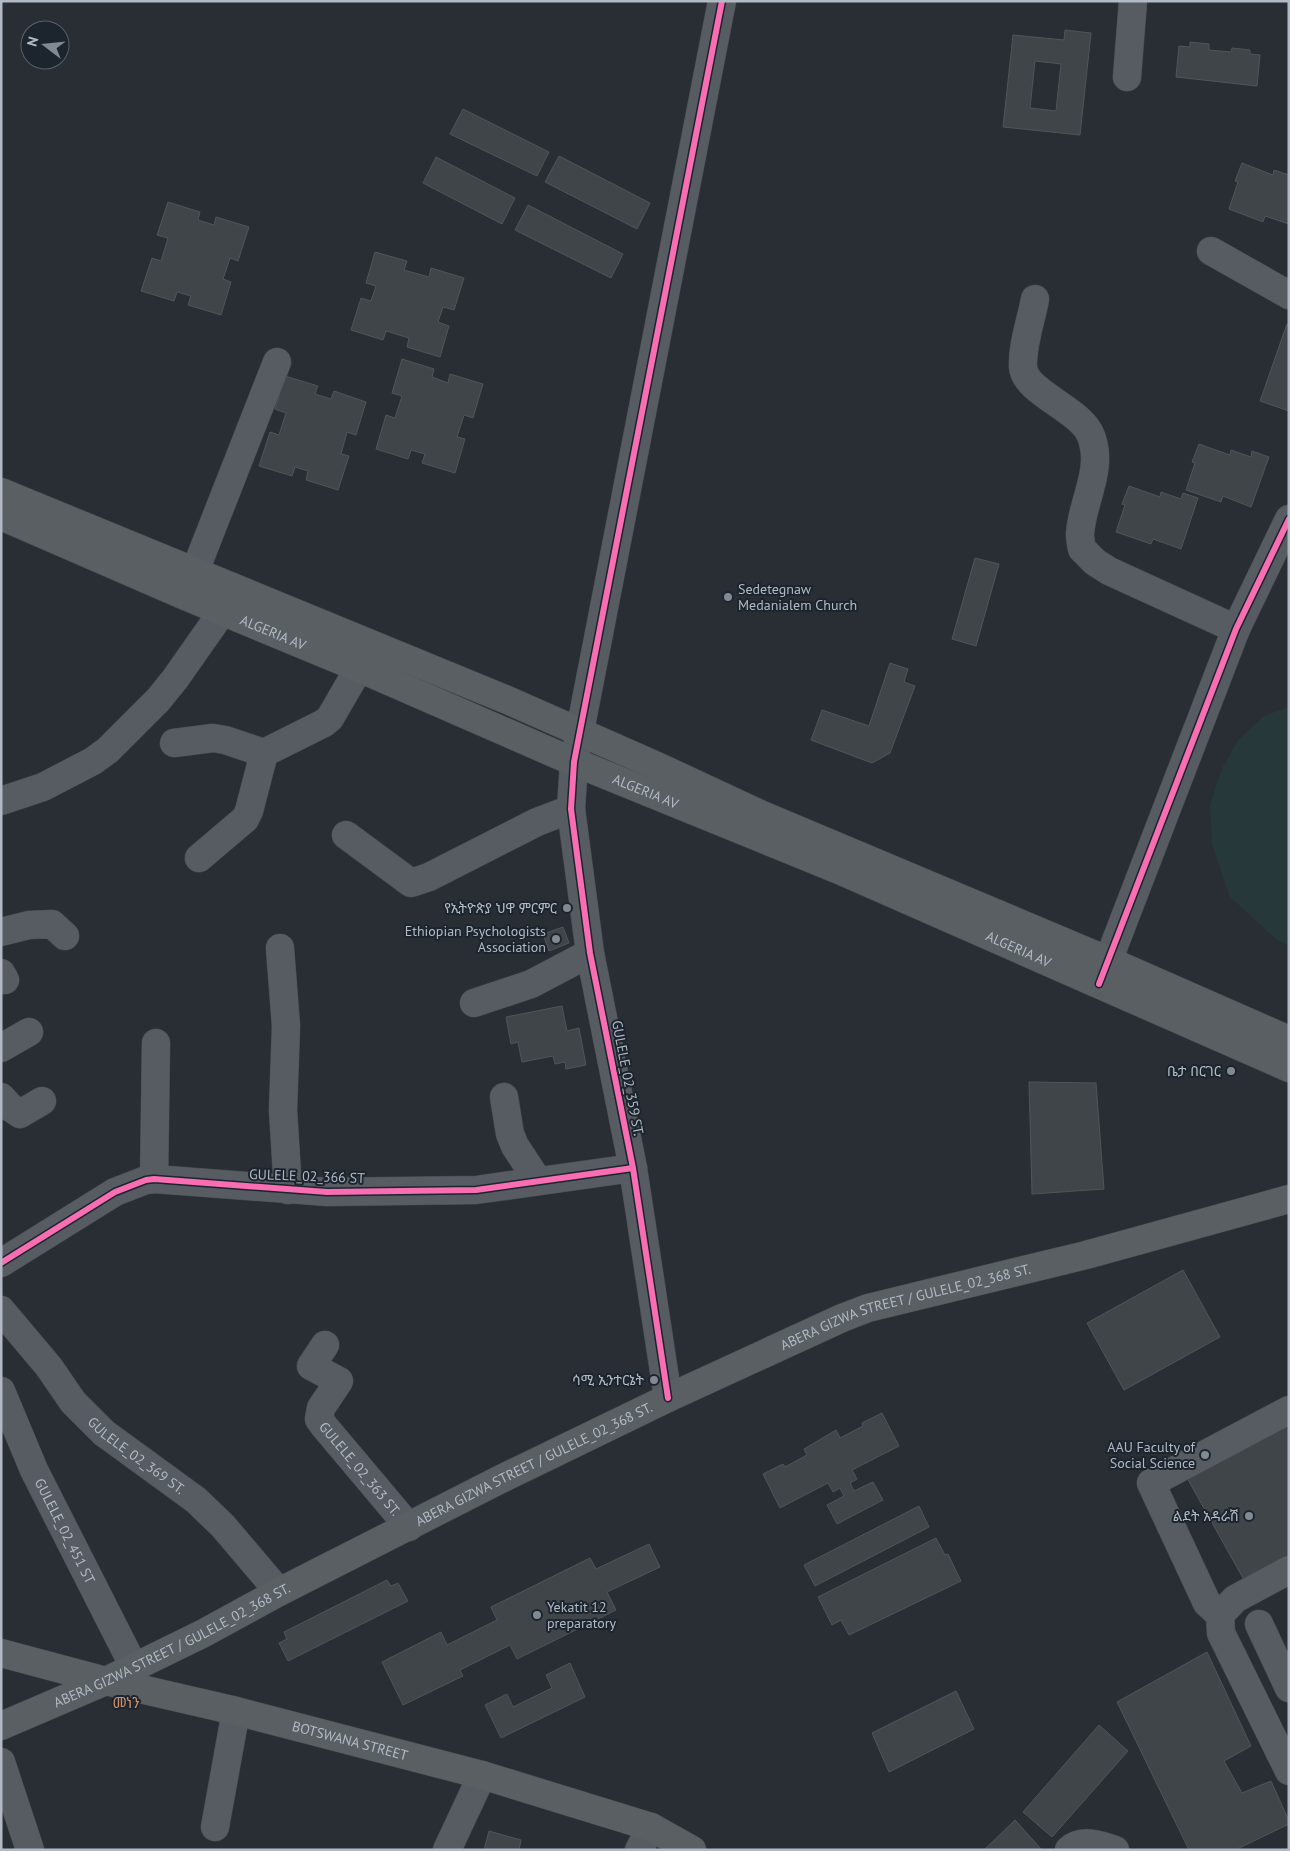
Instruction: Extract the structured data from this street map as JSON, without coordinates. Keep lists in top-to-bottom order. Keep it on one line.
{"streets":{"main road":["ALGERIA AV","ABERA GIZWA STREET / GULELE_02_368 ST.","BOTSWANA STREET"],"street":["GULELE_02_359 ST.","GULELE_02_366 ST","GULELE_02_369 ST.","GULELE_02_363 ST.","GULELE_02_451 ST"]},"crossings":[["ALGERIA AV","GULELE_02_359 ST."],["GULELE_02_359 ST.","GULELE_02_366 ST"],["GULELE_02_359 ST.","ABERA GIZWA STREET / GULELE_02_368 ST."],["ABERA GIZWA STREET / GULELE_02_368 ST.","GULELE_02_369 ST."],["ABERA GIZWA STREET / GULELE_02_368 ST.","GULELE_02_363 ST."],["ABERA GIZWA STREET / GULELE_02_368 ST.","GULELE_02_451 ST"],["ABERA GIZWA STREET / GULELE_02_368 ST.","BOTSWANA STREET"]],"districts":["መነን"],"places":["Sedetegnaw Medanialem Church","የኢትዮጵያ ህዋ ምርምር","Ethiopian Psychologists Association","ቤታ በርገር","ሳሚ ኢንተርኔት","AAU Faculty of Social Science","ልደት አዳራሽ","Yekatit 12 preparatory"],"north":"left"}
